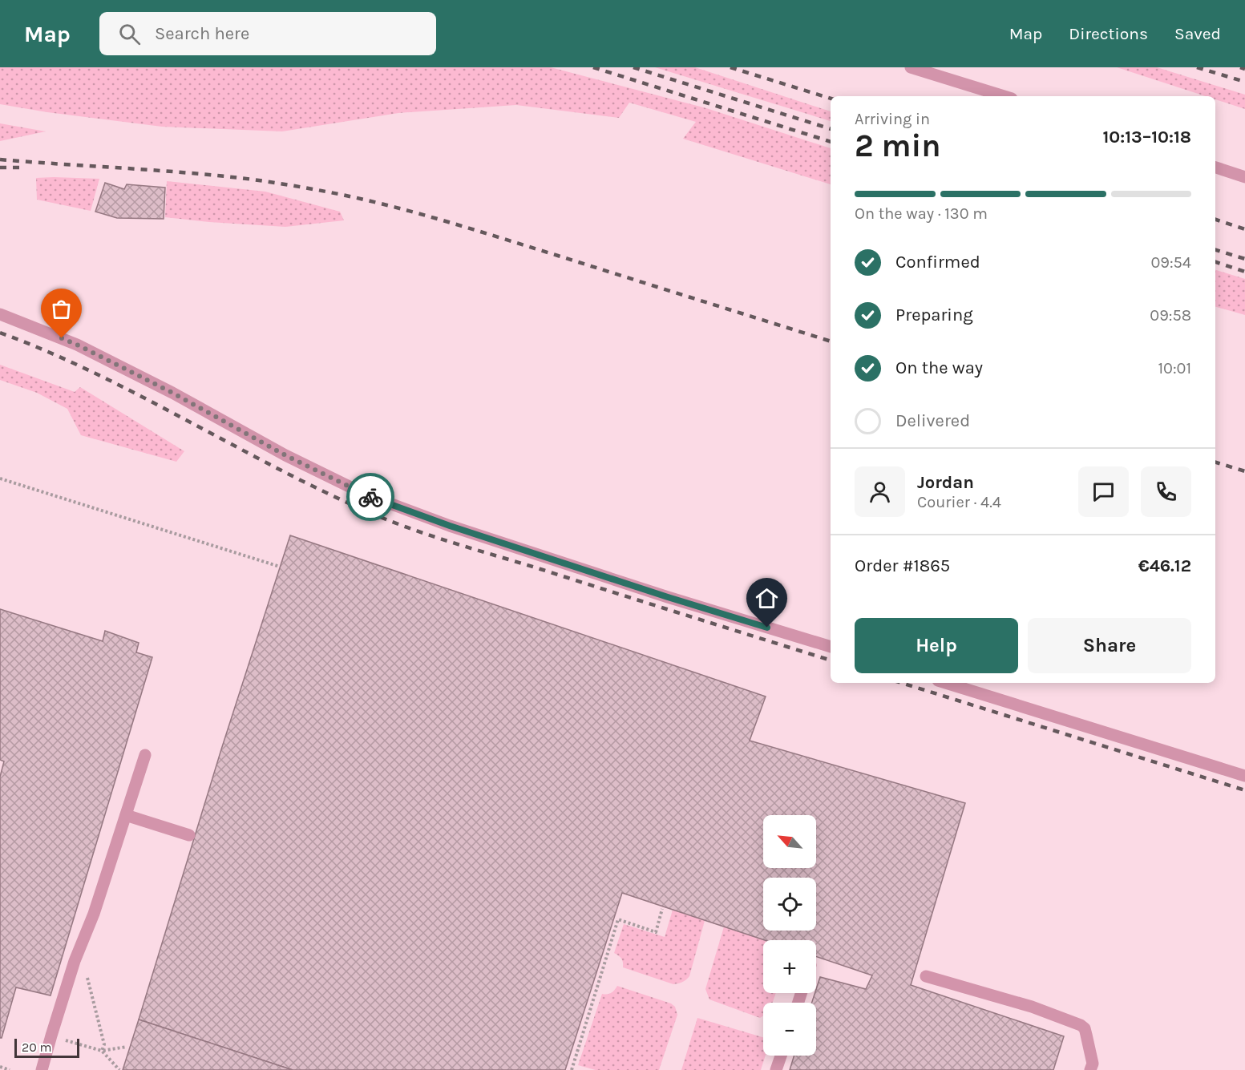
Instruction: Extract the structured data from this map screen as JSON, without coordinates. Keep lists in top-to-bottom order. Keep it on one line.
{"scale_bar":"20 m","north":"top left","page":{"header":"Map","search":"Search here","nav":["Map","Directions","Saved"],"heading":["2 min","Arriving in","10:13–10:18"],"panel":["Jordan","Courier · 4.4","Order #1865","€46.12"],"bar":"On the way · 130 m","list":[["Confirmed","09:54"],["Preparing","09:58"],["On the way","10:01"],"Delivered"],"buttons":["Help","Share"],"map_buttons":["+","−"],"scale":"20 m"}}
